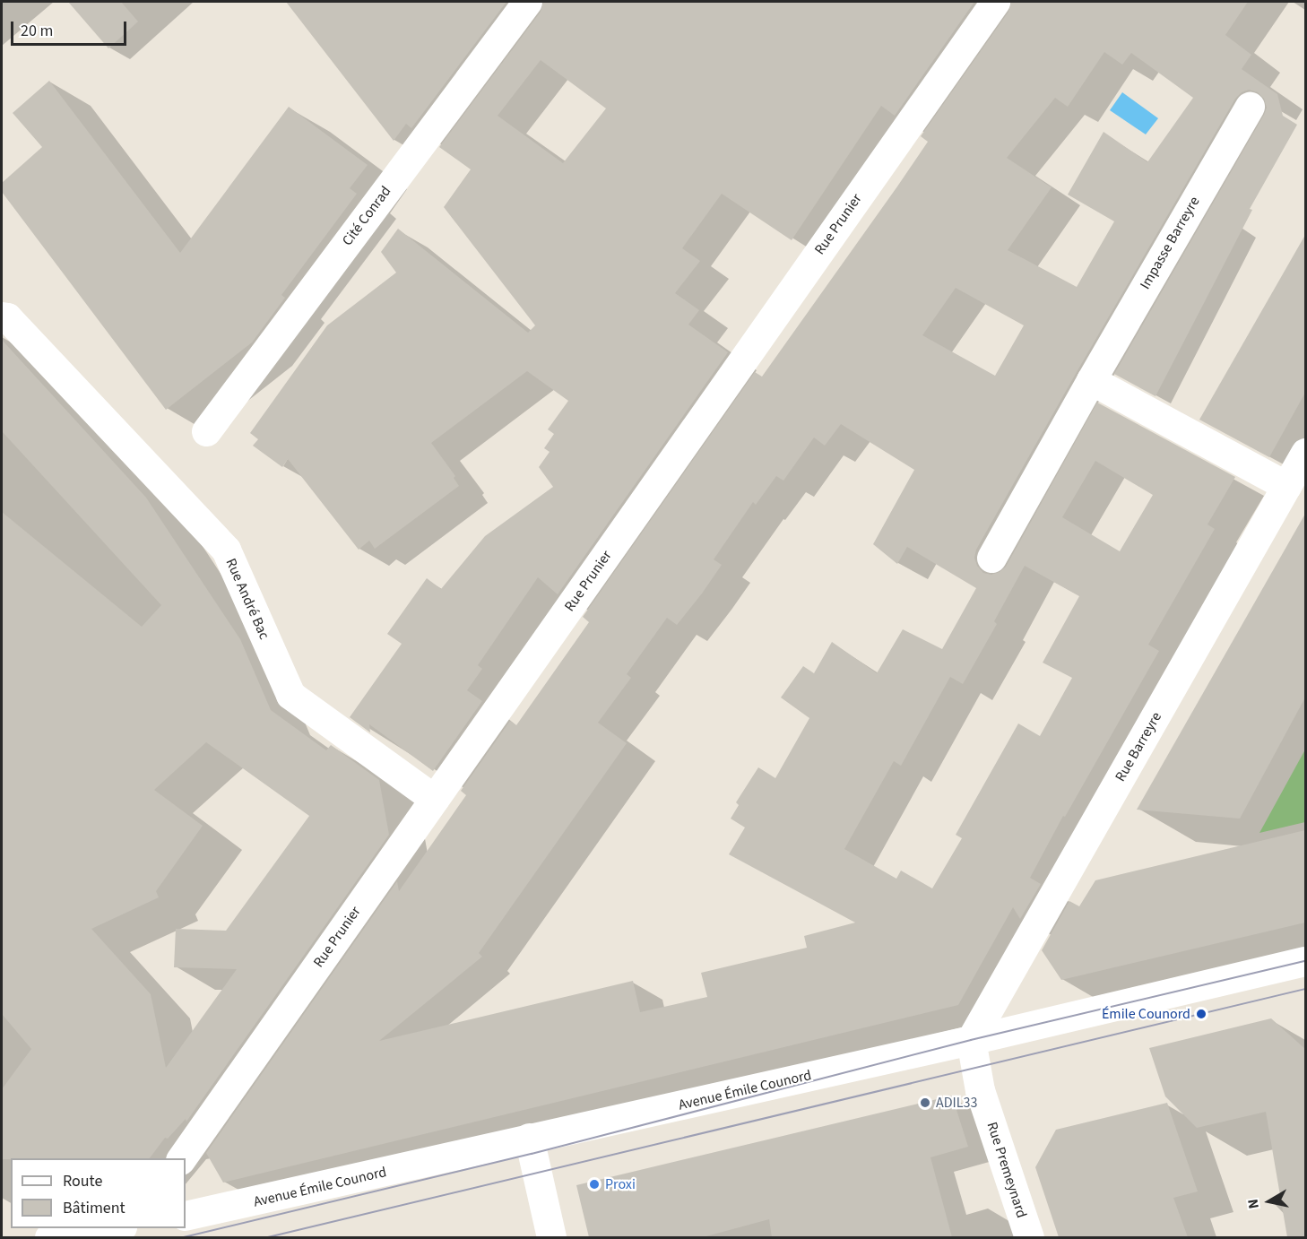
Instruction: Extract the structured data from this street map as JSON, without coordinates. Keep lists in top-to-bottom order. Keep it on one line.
{"streets":{"street":["Cité Conrad","Rue Prunier","Impasse Barreyre","Rue André Bac","Rue Barreyre","Avenue Émile Counord","Rue Premeynard"]},"crossings":[["Rue Prunier","Rue André Bac"],["Rue Barreyre","Avenue Émile Counord"],["Rue Barreyre","Rue Premeynard"],["Avenue Émile Counord","Rue Premeynard"]],"places":["Émile Counord","ADIL33","Proxi"],"legend":["Route","Bâtiment"],"scale_bar":"20 m","north":"left"}
